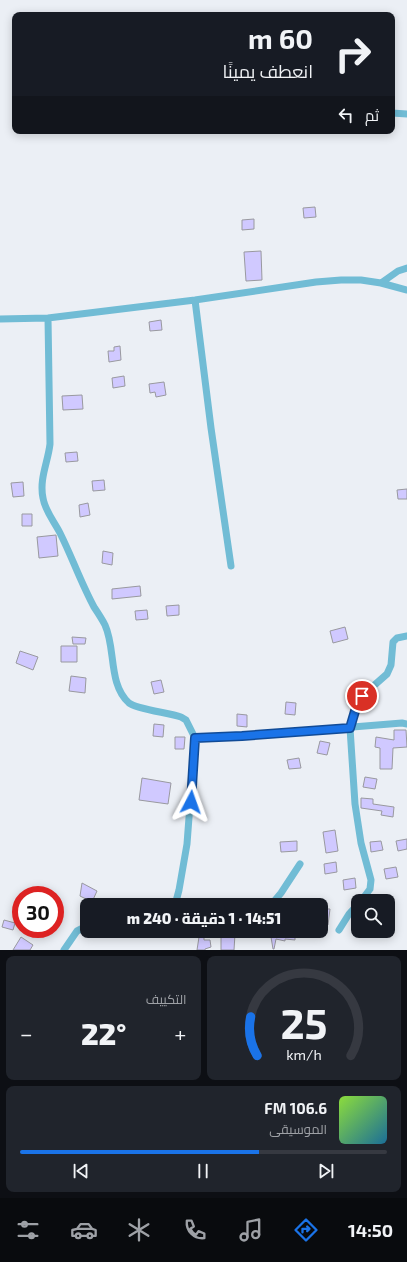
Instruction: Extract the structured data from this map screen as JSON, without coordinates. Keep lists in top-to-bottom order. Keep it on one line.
{"page":{"turn":["60 m","انعطف يمينًا"],"then":"ثم","limit":"30","trip":"14:51 · 1 دقيقة · 240 m","tile":"التكييف","heat":["−","22°","+"],"song":["106.6 FM","الموسيقى"],"tabs":"14:50","gauge":["25","km/h"]}}
